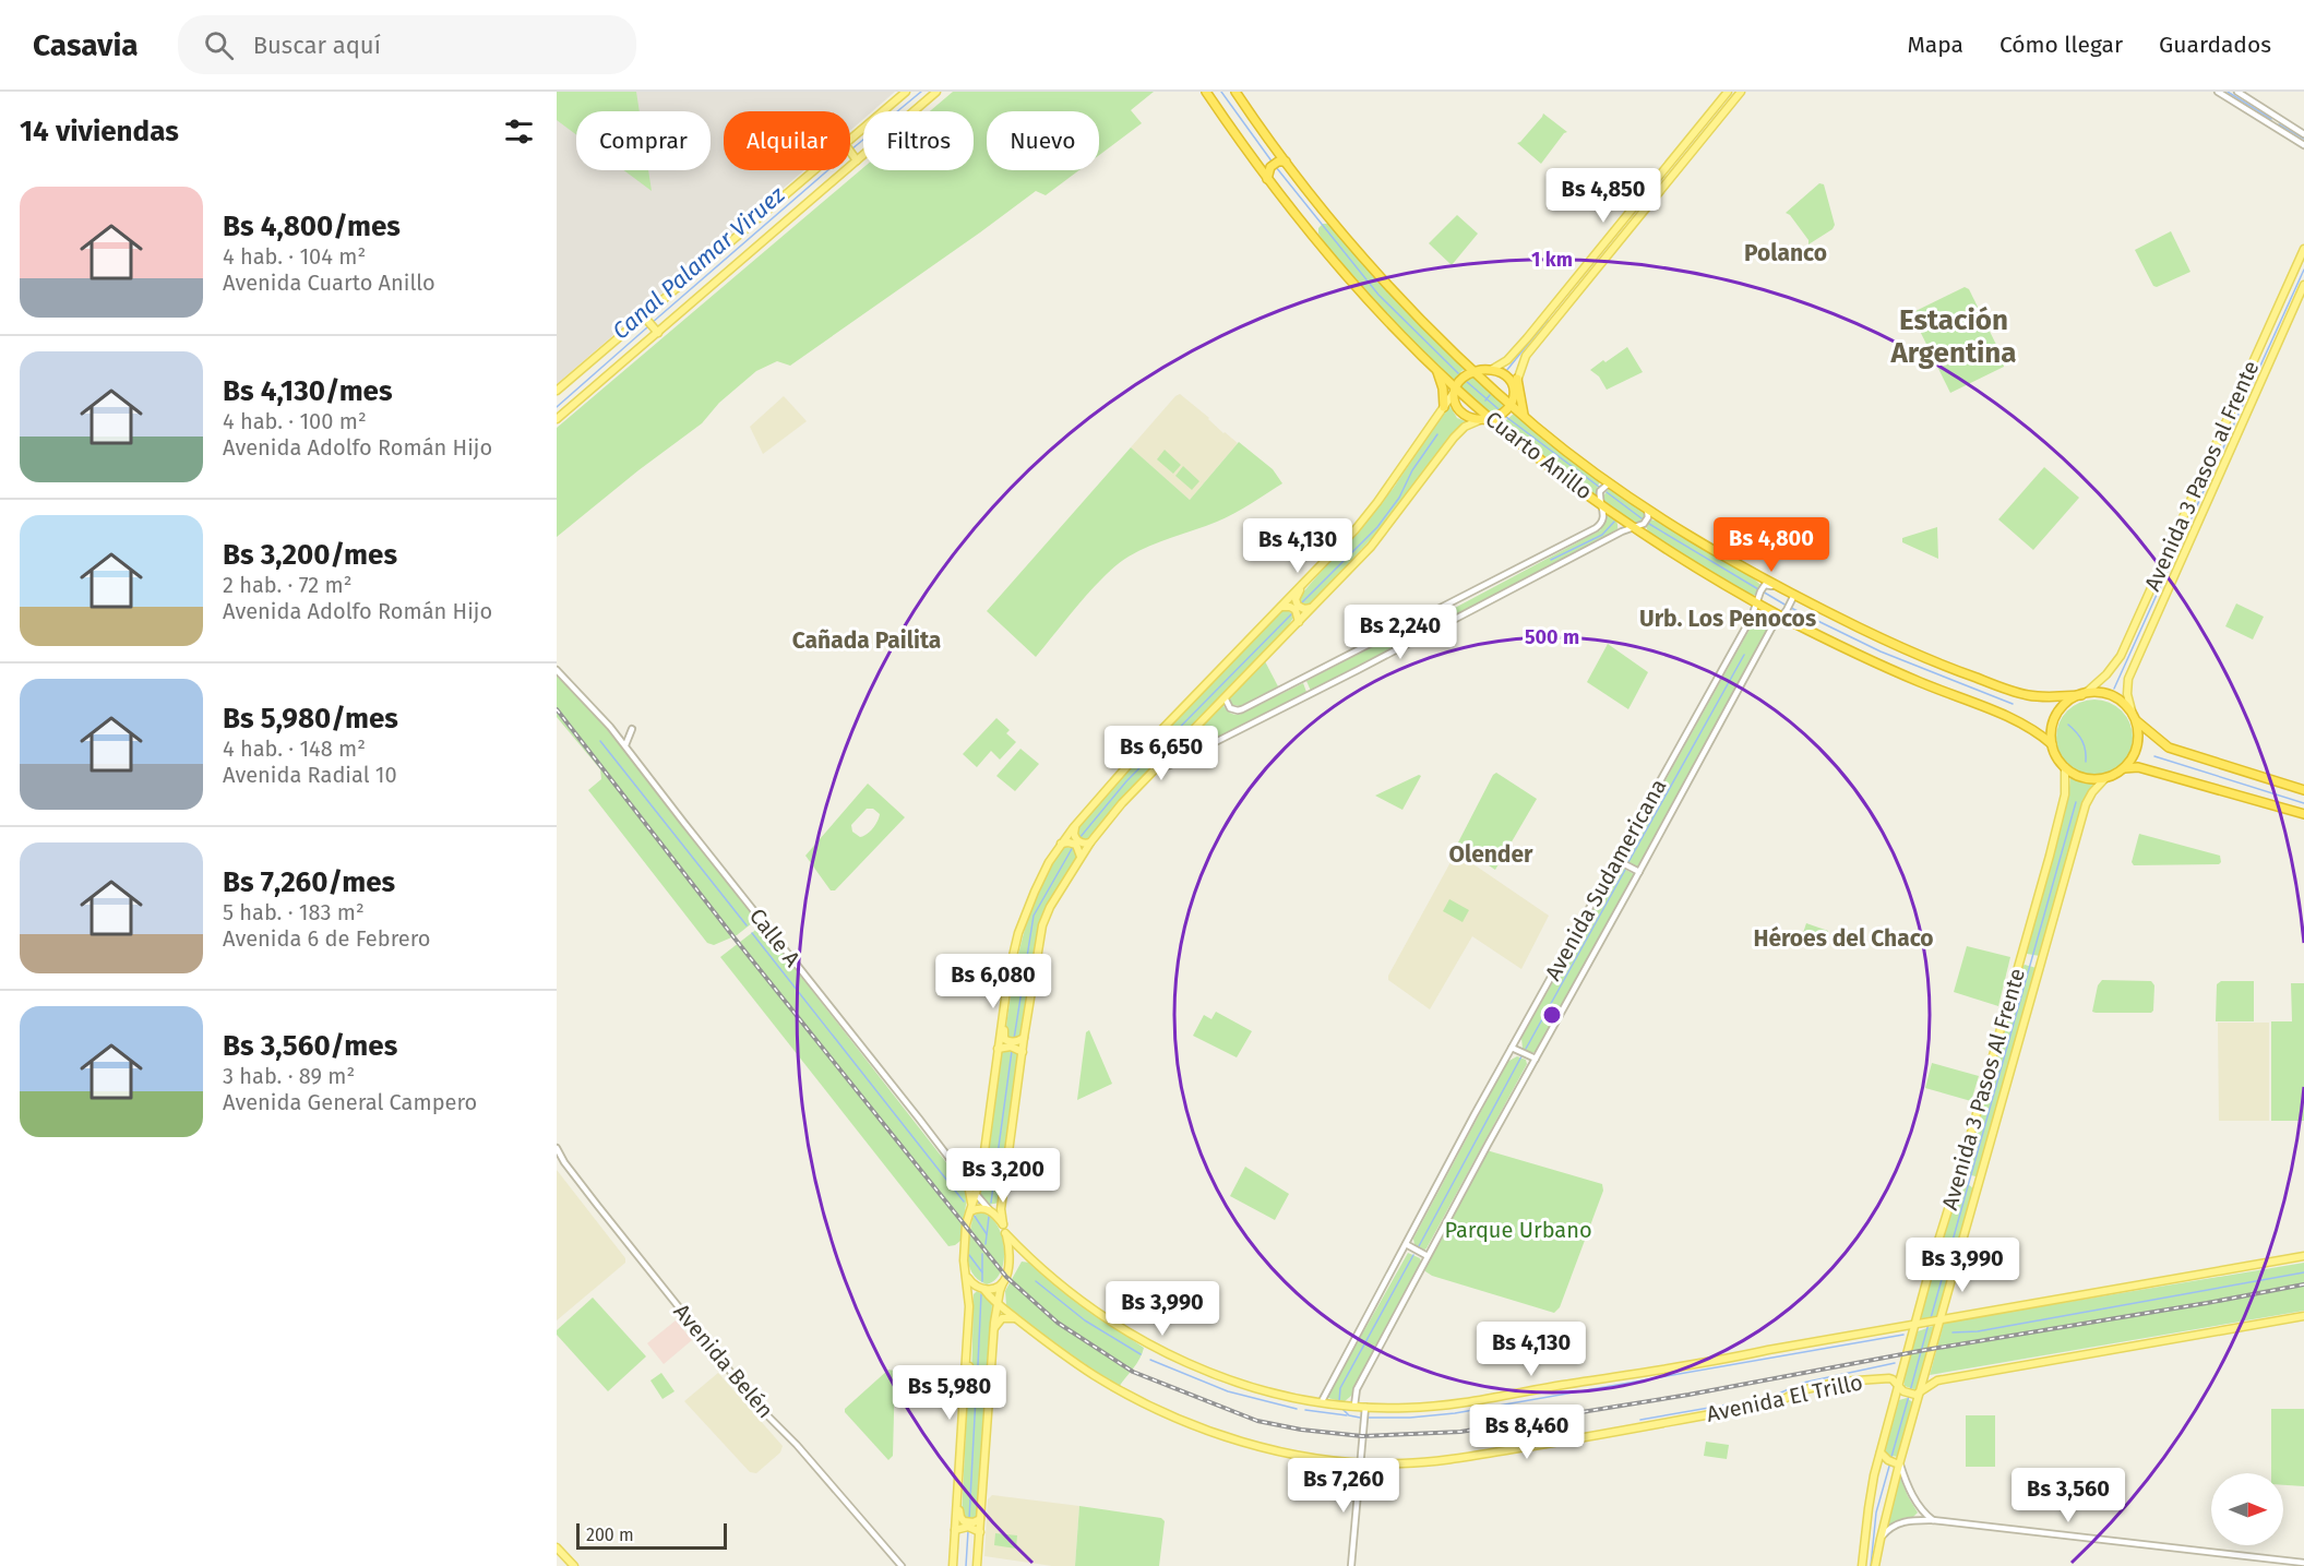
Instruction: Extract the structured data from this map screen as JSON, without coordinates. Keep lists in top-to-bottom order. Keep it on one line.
{"streets":{"highway":["Cuarto Anillo"],"main road":["Avenida 3 Pasos al Frente","Avenida 3 Pasos Al Frente","Avenida El Trillo"],"street":["Avenida Sudamericana","Calle A","Avenida Belén"]},"crossings":[["Cuarto Anillo","Avenida 3 Pasos al Frente"],["Cuarto Anillo","Avenida Sudamericana"],["Avenida 3 Pasos al Frente","Avenida 3 Pasos Al Frente"],["Avenida 3 Pasos Al Frente","Avenida El Trillo"]],"districts":["Polanco","Estación Argentina","Urb. Los Penocos","Cañada Pailita","Olender","Héroes del Chaco"],"water":["Canal Palamar Viruez"],"parks":["Parque Urbano"],"scale_bar":"200 m","north":"right","page":{"header":"Casavia","search":"Buscar aquí","nav":["Mapa","Cómo llegar","Guardados"],"heading":"14 viviendas","chip":["Comprar","Alquilar","Filtros","Nuevo"],"price":["Bs 4,850","Bs 4,800","Bs 4,130","Bs 2,240","Bs 6,650","Bs 6,080","Bs 3,200","Bs 3,990","Bs 3,990","Bs 4,130","Bs 5,980","Bs 8,460","Bs 7,260","Bs 3,560"],"list":[{"name":"Bs 4,800/mes","note":"4 hab. · 104 m² · Avenida Cuarto Anillo"},{"name":"Bs 4,130/mes","note":"4 hab. · 100 m² · Avenida Adolfo Román Hijo"},{"name":"Bs 3,200/mes","note":"2 hab. · 72 m² · Avenida Adolfo Román Hijo"},{"name":"Bs 5,980/mes","note":"4 hab. · 148 m² · Avenida Radial 10"},{"name":"Bs 7,260/mes","note":"5 hab. · 183 m² · Avenida 6 de Febrero"},{"name":"Bs 3,560/mes","note":"3 hab. · 89 m² · Avenida General Campero"}],"scale":"200 m"},"rings":["1 km","500 m"]}
